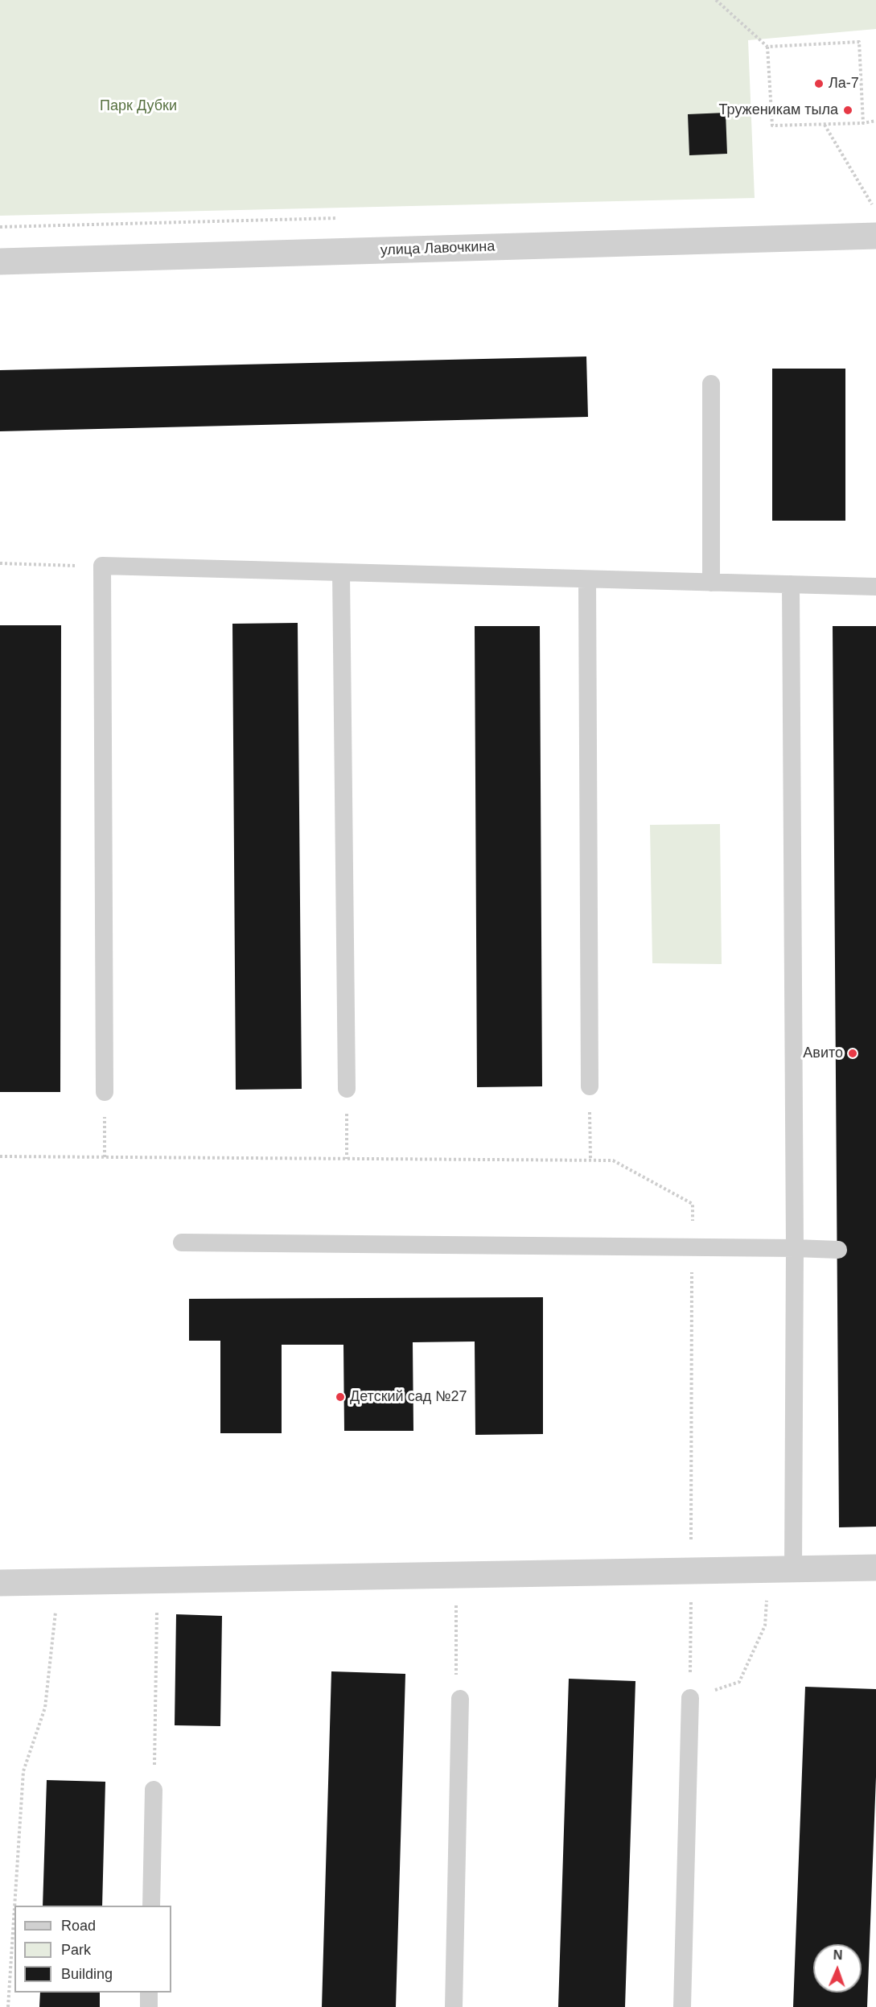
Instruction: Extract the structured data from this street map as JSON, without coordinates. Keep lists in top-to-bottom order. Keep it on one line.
{"streets":{"street":["улица Лавочкина"]},"parks":["Парк Дубки"],"places":["Ла-7","Труженикам тыла","Авито","Детский сад №27"],"legend":["Road","Park","Building"],"north":"top"}
